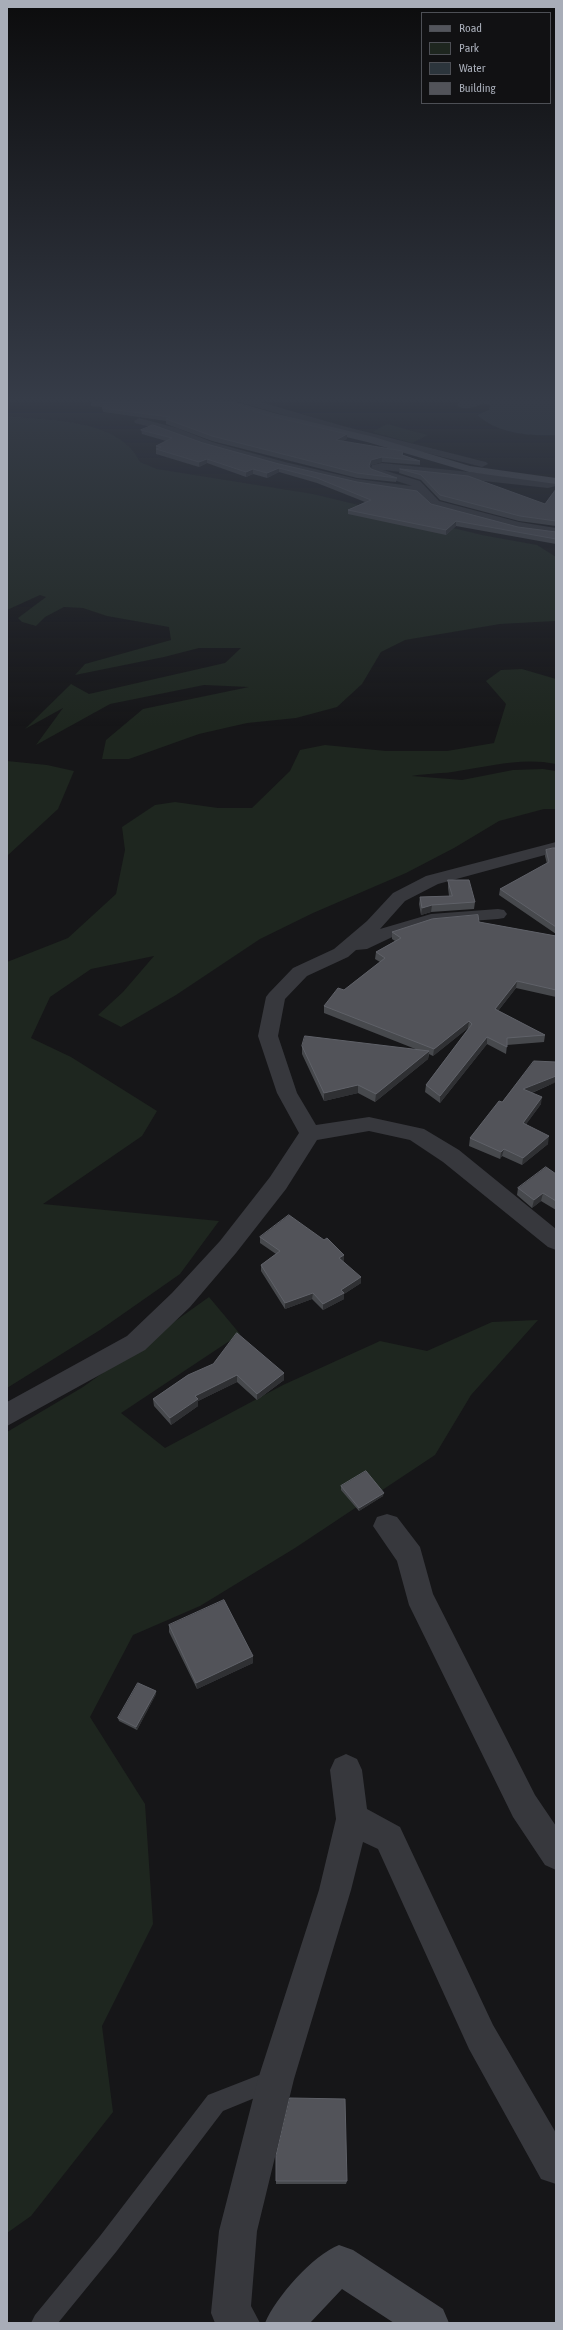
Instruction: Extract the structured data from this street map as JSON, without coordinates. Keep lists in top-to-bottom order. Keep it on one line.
{"legend":["Road","Park","Water","Building"]}
